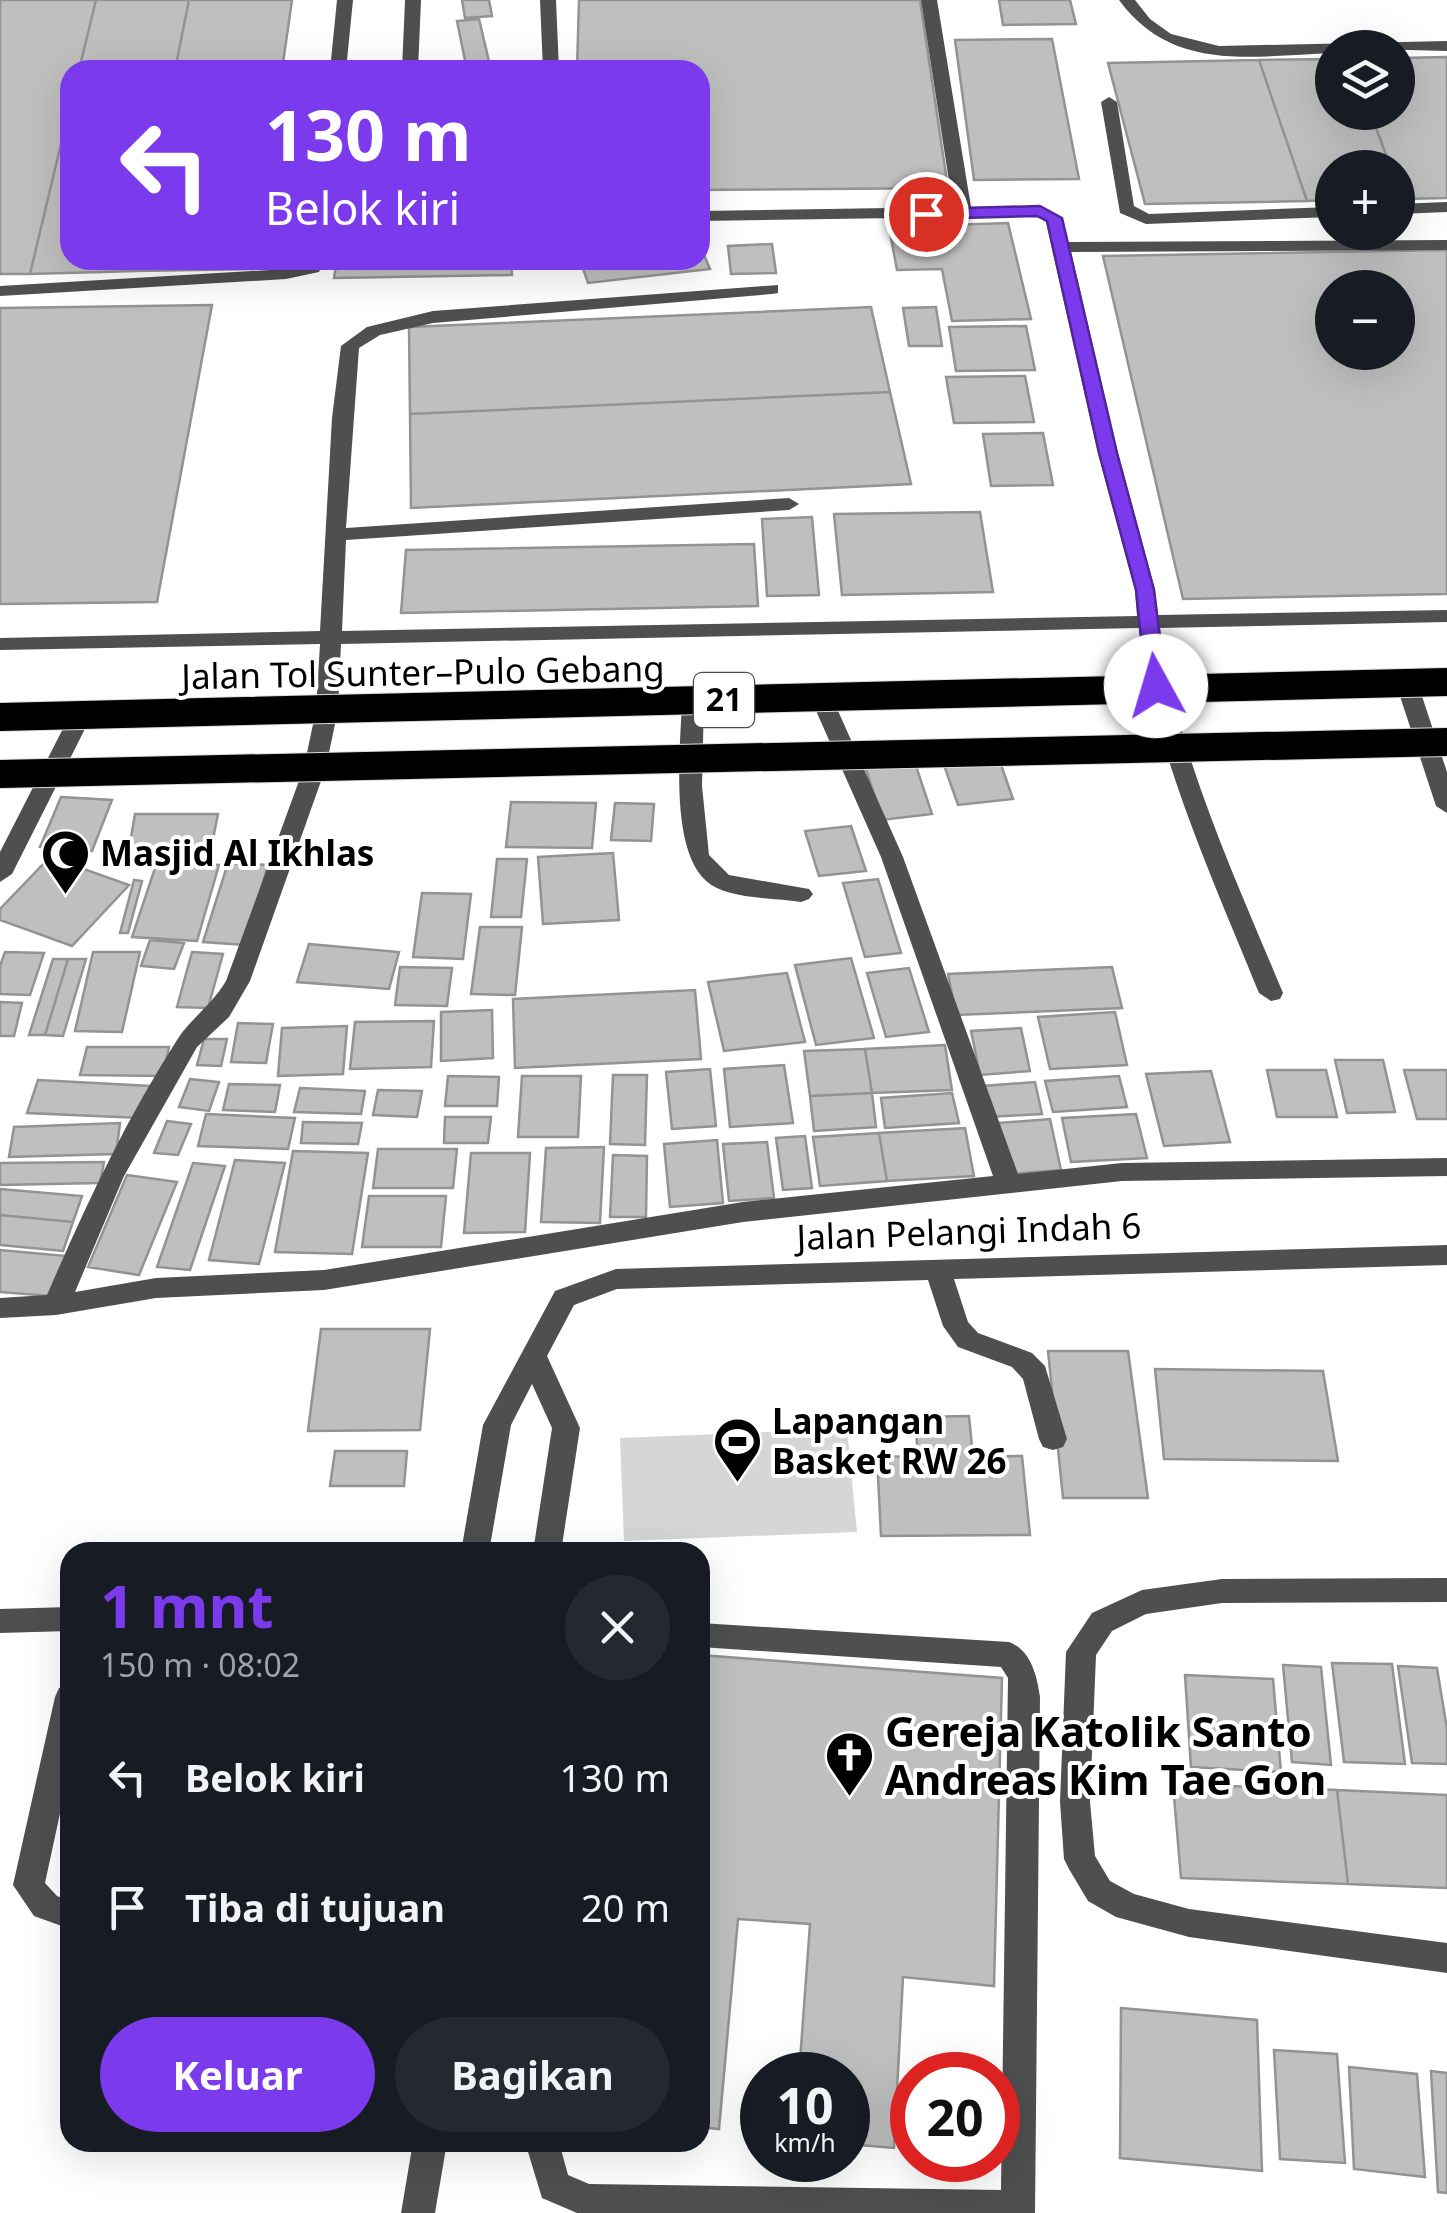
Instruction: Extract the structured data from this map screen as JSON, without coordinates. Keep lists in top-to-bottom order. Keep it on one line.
{"streets":{"highway":["Jalan Tol Sunter–Pulo Gebang","21"],"street":["Jalan Pelangi Indah 6"]},"places":{"mosque":["Masjid Al Ikhlas"],"sports":["Lapangan Basket RW 26"],"church":["Gereja Katolik Santo Andreas Kim Tae Gon"]},"page":{"map_buttons":["+","−"],"turn":["130 m","Belok kiri"],"heading":["1 mnt","150 m · 08:02"],"list":[{"name":"Belok kiri","value":"130 m"},{"name":"Tiba di tujuan","value":"20 m"}],"buttons":["Keluar","Bagikan"],"speed":"10 km/h","limit":"20"}}
